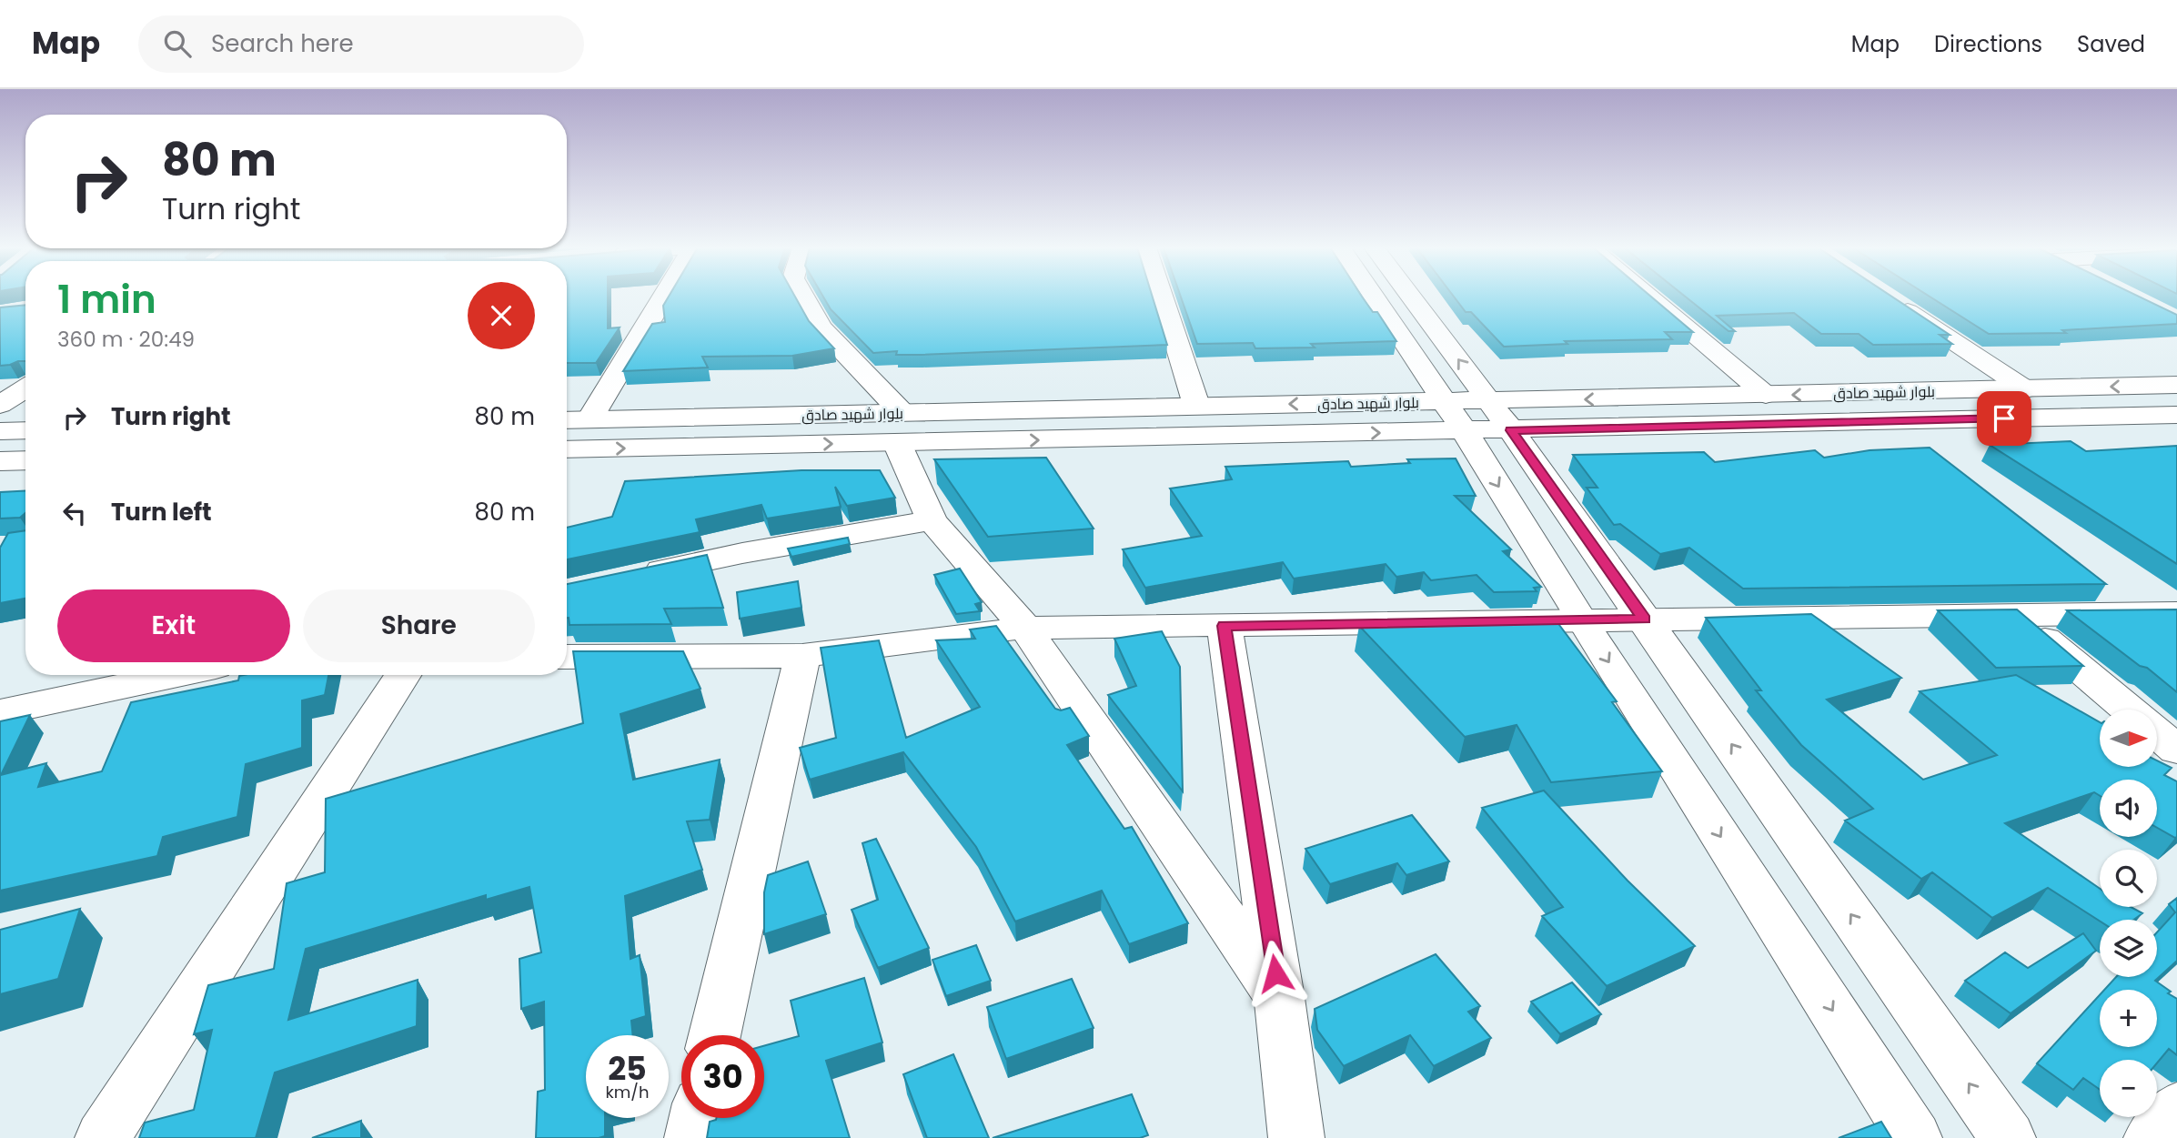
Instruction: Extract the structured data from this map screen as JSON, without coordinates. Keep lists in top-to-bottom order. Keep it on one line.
{"streets":{"street":["بلوار شهید صادق"]},"north":"right","page":{"header":"Map","search":"Search here","nav":["Map","Directions","Saved"],"turn":["80 m","Turn right"],"heading":["1 min","360 m · 20:49"],"list":[{"name":"Turn right","value":"80 m"},{"name":"Turn left","value":"80 m"}],"buttons":["Exit","Share"],"map_buttons":["+","−"],"speed":"25 km/h","limit":"30"}}
